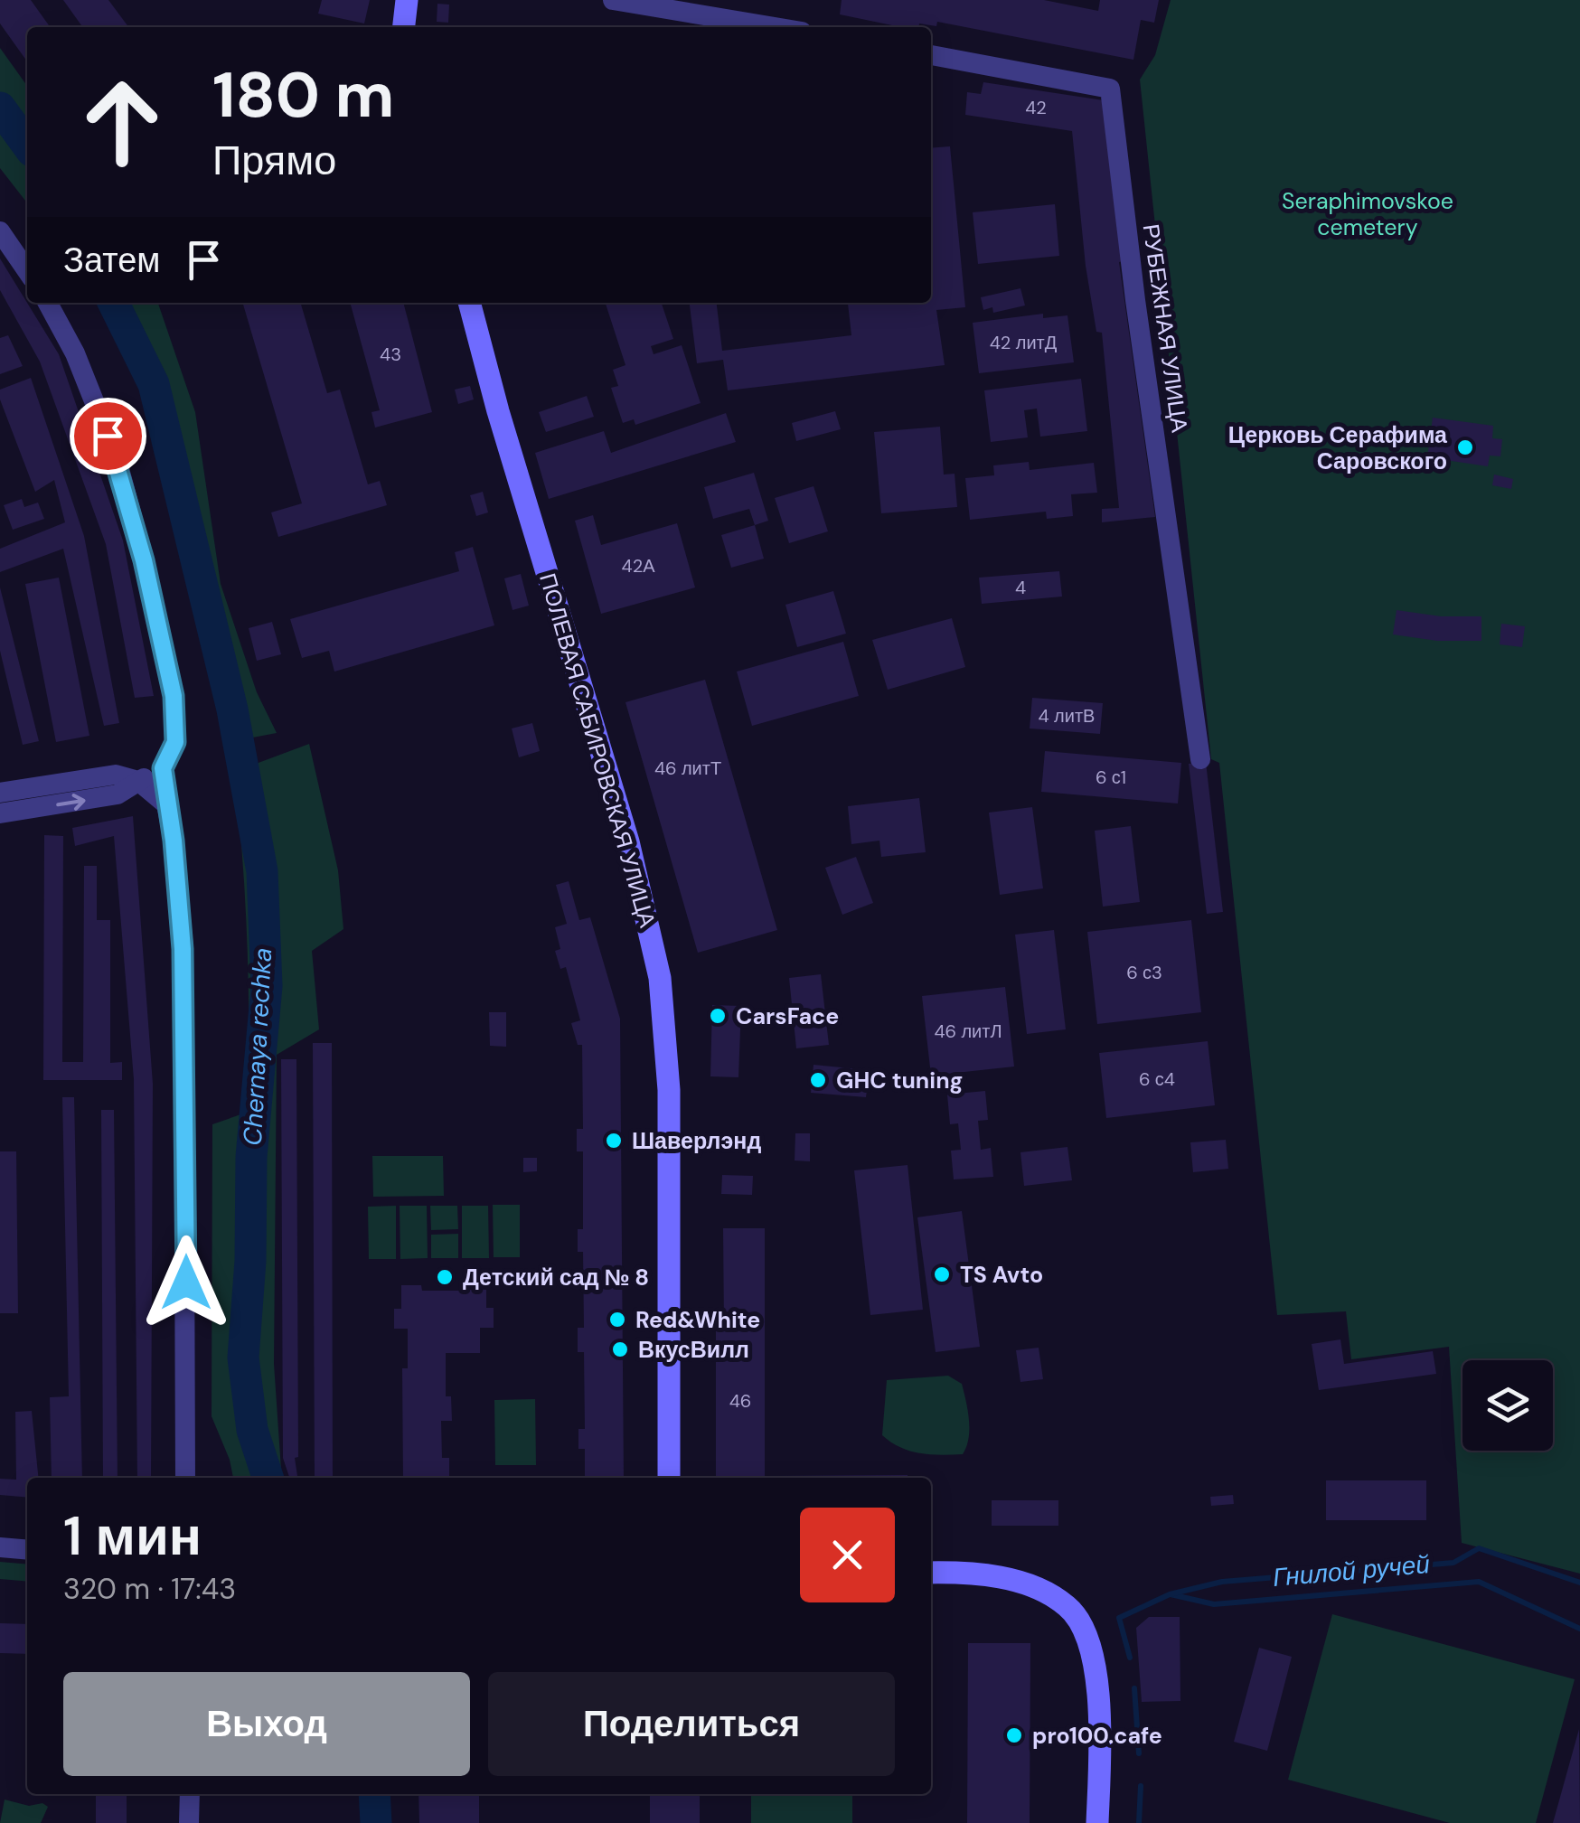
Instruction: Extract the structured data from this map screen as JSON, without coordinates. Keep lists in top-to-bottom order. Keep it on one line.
{"streets":{"street":["РУБЕЖНАЯ УЛИЦА","ПОЛЕВАЯ САБИРОВСКАЯ УЛИЦА"]},"water":["Chernaya rechka","Гнилой ручей"],"parks":["Seraphimovskoe cemetery"],"places":["Церковь Серафима Саровского","CarsFace","GHC tuning","Шаверлэнд","TS Avto","Детский сад № 8","Red&White","ВкусВилл","pro100.cafe"],"house_numbers":["42","42 литД","43","42А","4","4 литВ","46 литТ","6 с1","6 с3","46 литЛ","6 с4","46"],"page":{"turn":["180 m","Прямо"],"then":"Затем","heading":["1 мин","320 m · 17:43"],"buttons":["Выход","Поделиться"]}}
